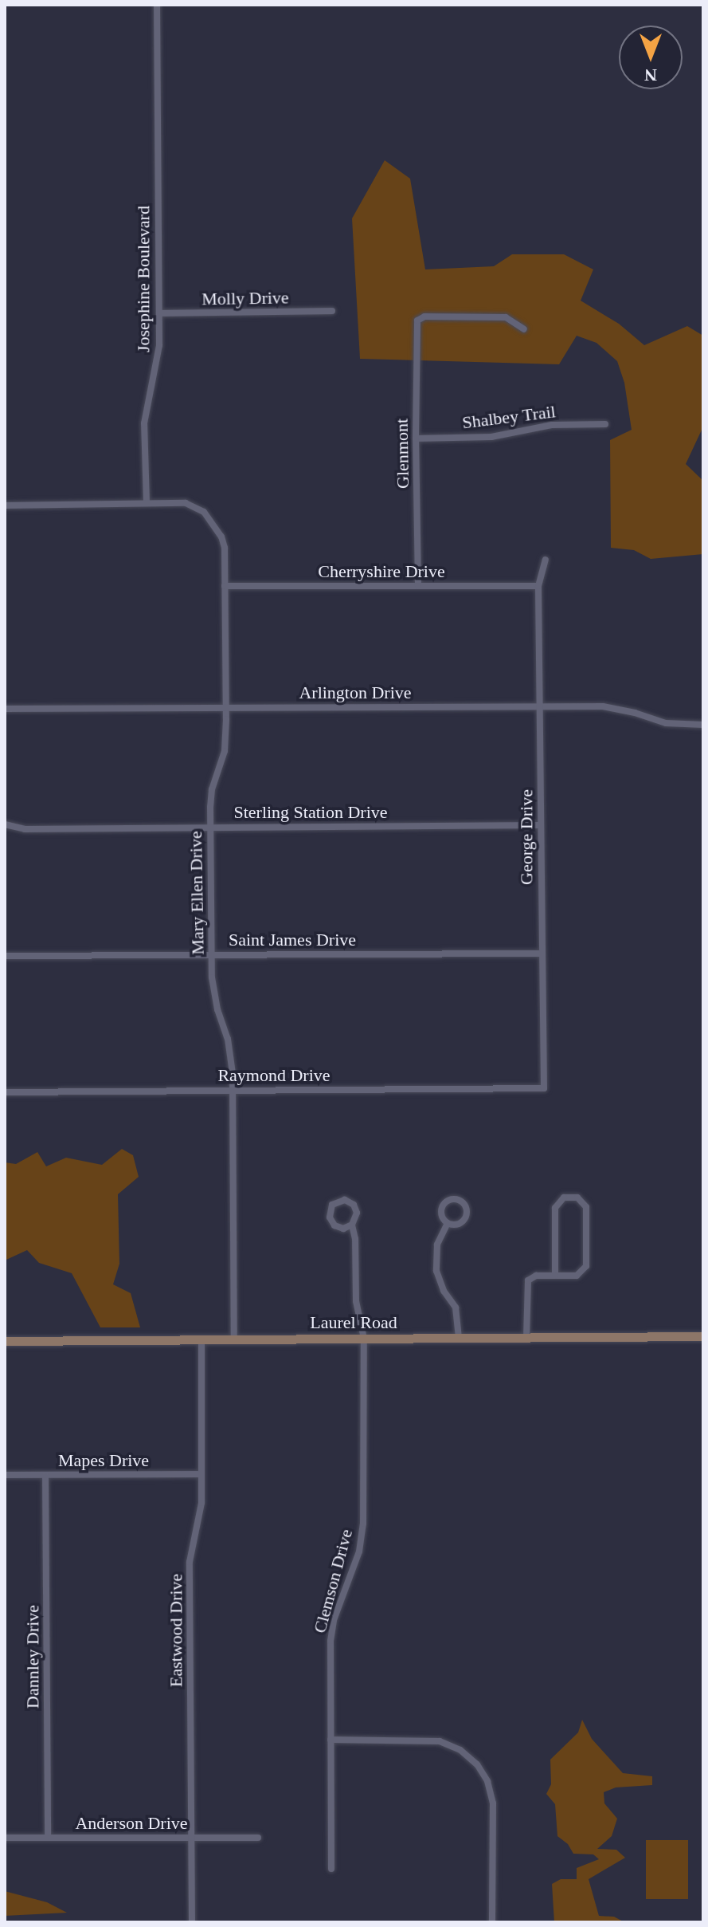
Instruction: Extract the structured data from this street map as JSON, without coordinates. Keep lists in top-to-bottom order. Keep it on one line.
{"streets":{"street":["Josephine Boulevard","Molly Drive","Shalbey Trail","Glenmont","Cherryshire Drive","Arlington Drive","Sterling Station Drive","George Drive","Mary Ellen Drive","Saint James Drive","Raymond Drive","Laurel Road","Mapes Drive","Clemson Drive","Eastwood Drive","Dannley Drive","Anderson Drive"]},"crossings":[["Josephine Boulevard","Molly Drive"],["Josephine Boulevard","Mary Ellen Drive"],["Shalbey Trail","Glenmont"],["Glenmont","Cherryshire Drive"],["Cherryshire Drive","George Drive"],["Cherryshire Drive","Mary Ellen Drive"],["Arlington Drive","George Drive"],["Arlington Drive","Mary Ellen Drive"],["Sterling Station Drive","George Drive"],["Sterling Station Drive","Mary Ellen Drive"],["George Drive","Saint James Drive"],["George Drive","Raymond Drive"],["Mary Ellen Drive","Saint James Drive"],["Mary Ellen Drive","Raymond Drive"],["Mary Ellen Drive","Laurel Road"],["Laurel Road","Clemson Drive"],["Laurel Road","Eastwood Drive"],["Mapes Drive","Eastwood Drive"],["Mapes Drive","Dannley Drive"],["Eastwood Drive","Anderson Drive"],["Dannley Drive","Anderson Drive"]],"north":"bottom"}
